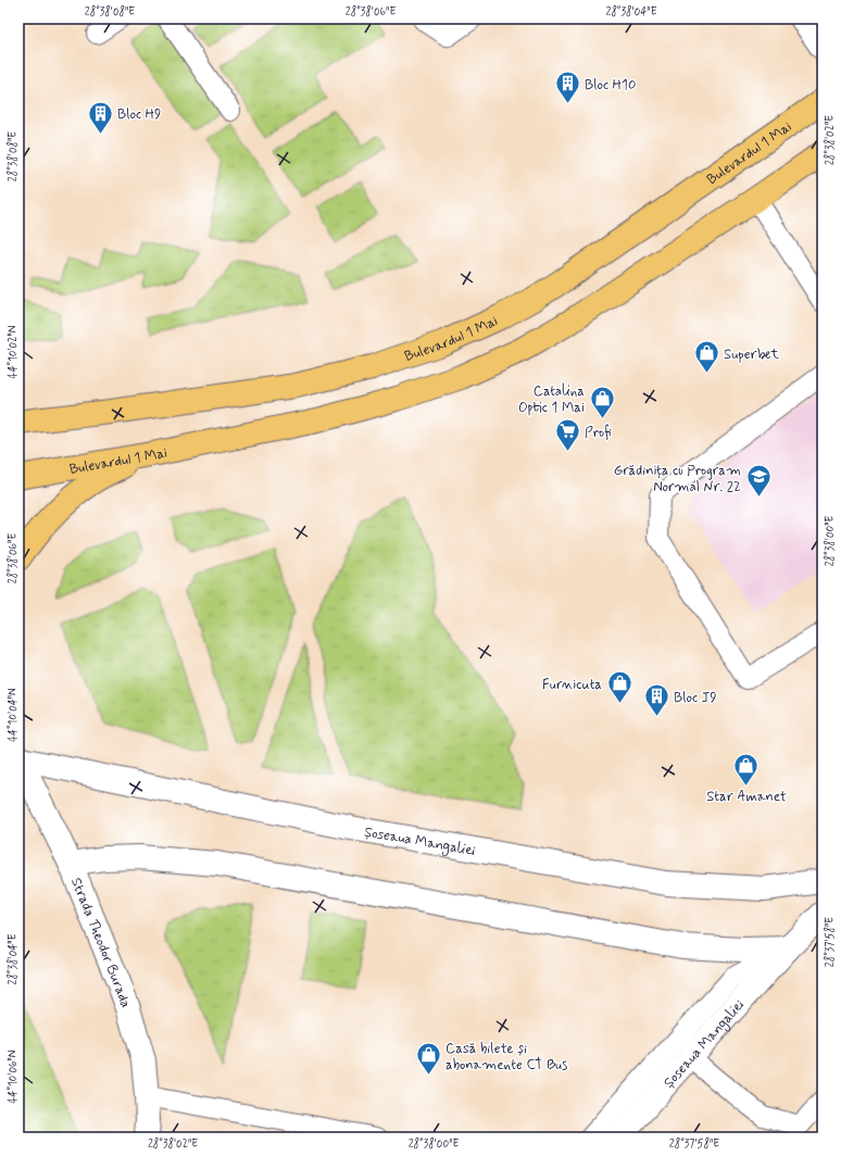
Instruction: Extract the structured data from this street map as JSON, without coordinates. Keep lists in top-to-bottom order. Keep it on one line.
{"streets":{"main road":["Bulevardul 1 Mai"],"street":["Șoseaua Mangaliei","Strada Theodor Burada"]},"crossings":[["Șoseaua Mangaliei","Strada Theodor Burada"]],"places":{"building":["Bloc H10","Bloc H9","Bloc J9"],"shop":["Superbet","Catalina Optic 1 Mai","Furnicuta","Star Amanet","Casă bilete și abonamente CT Bus"],"supermarket":["Profi"],"school or university":["Grădinița cu Program Normal Nr. 22"]},"coordinates":["28°38'08\"E","28°38'06\"E","28°38'04\"E","28°38'02\"E","44°10'02\"N","28°38'00\"E","44°10'04\"N","28°37'58\"E","44°10'06\"N"]}
